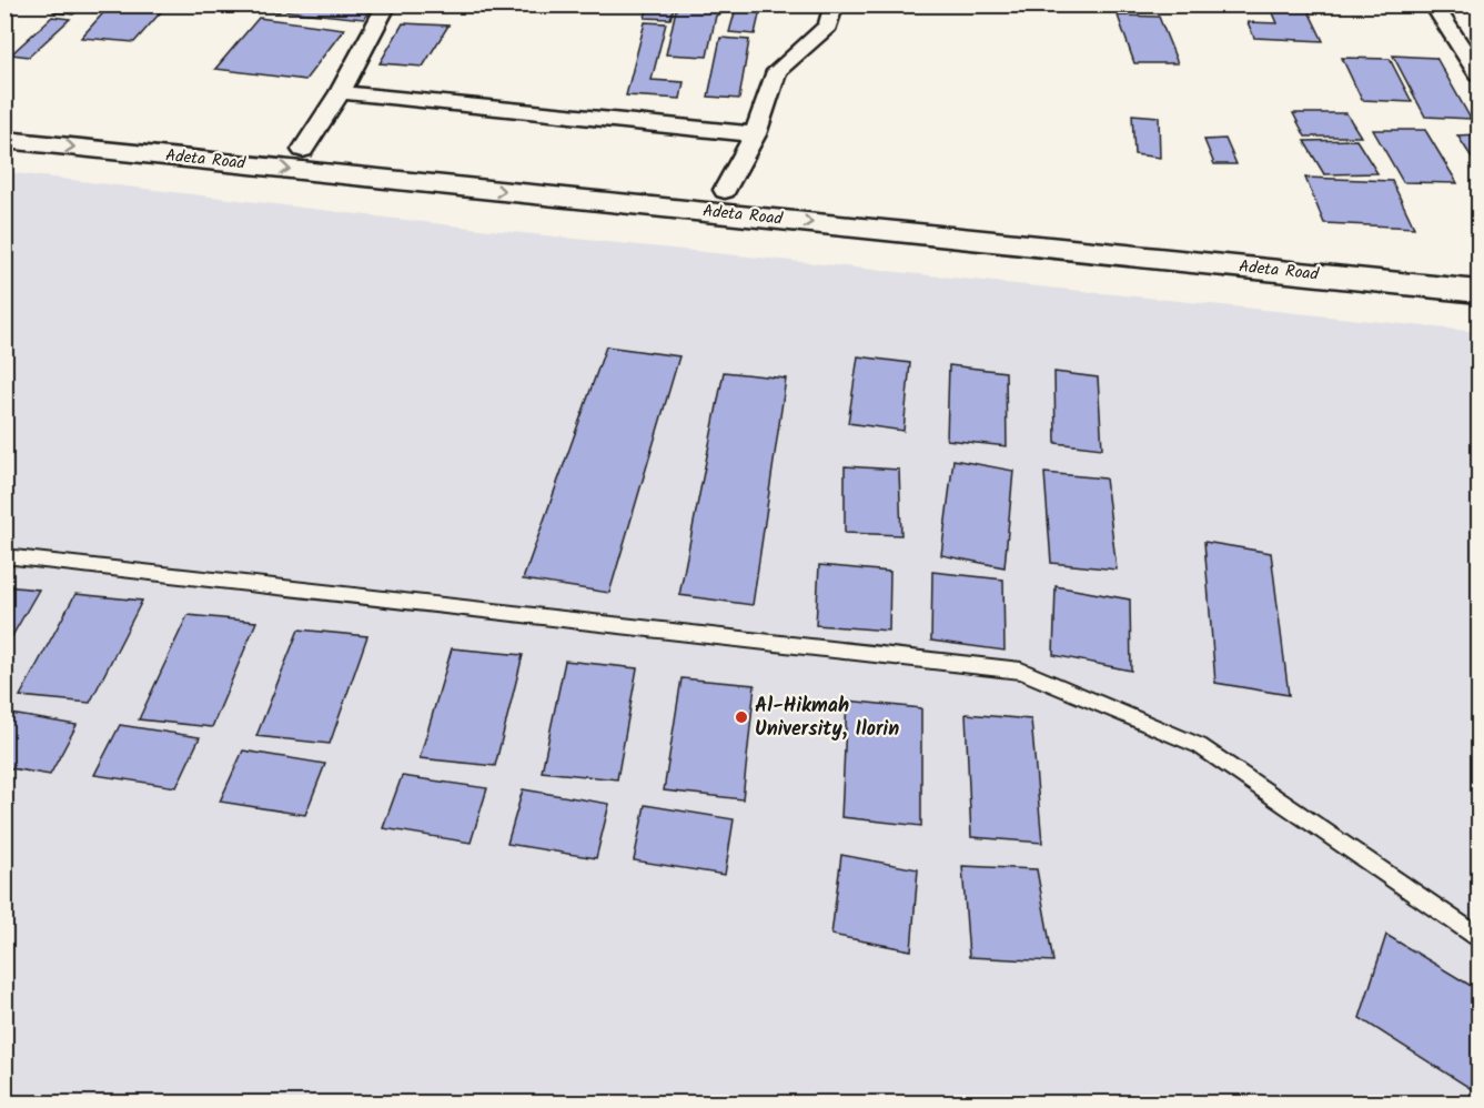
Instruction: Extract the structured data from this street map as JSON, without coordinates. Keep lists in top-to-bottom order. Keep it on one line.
{"streets":{"main road":["Adeta Road"]},"places":["Al-Hikmah University, Ilorin"]}
